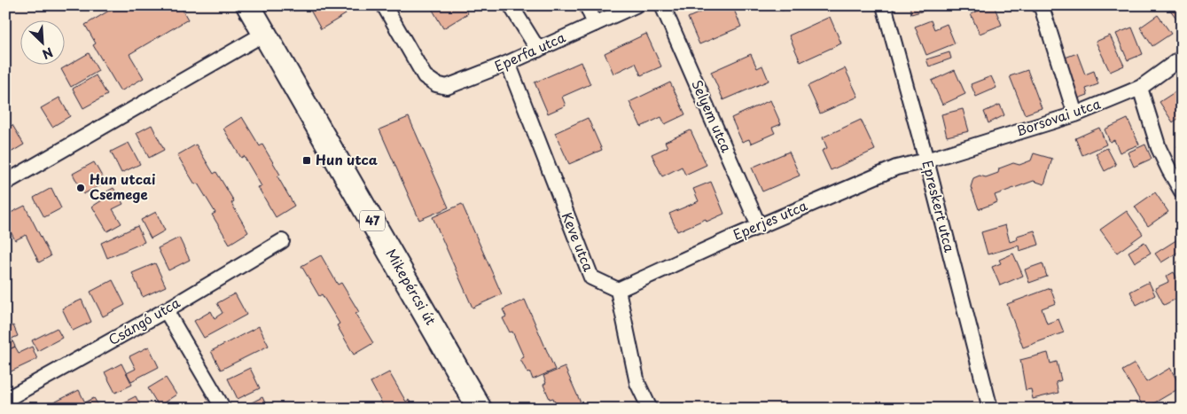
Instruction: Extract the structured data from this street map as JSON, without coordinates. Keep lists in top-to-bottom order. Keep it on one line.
{"streets":{"main road":["47","Mikepércsi út"],"street":["Eperfa utca","Selyem utca","Borsovai utca","Epreskert utca","Eperjes utca","Keve utca","Csángó utca"]},"crossings":[["Eperfa utca","Keve utca"],["Selyem utca","Eperjes utca"],["Borsovai utca","Epreskert utca"],["Borsovai utca","Eperjes utca"],["Epreskert utca","Eperjes utca"],["Eperjes utca","Keve utca"]],"places":{"transit":["Hun utca"],"other":["Hun utcai Csemege"]},"north":"bottom right"}
